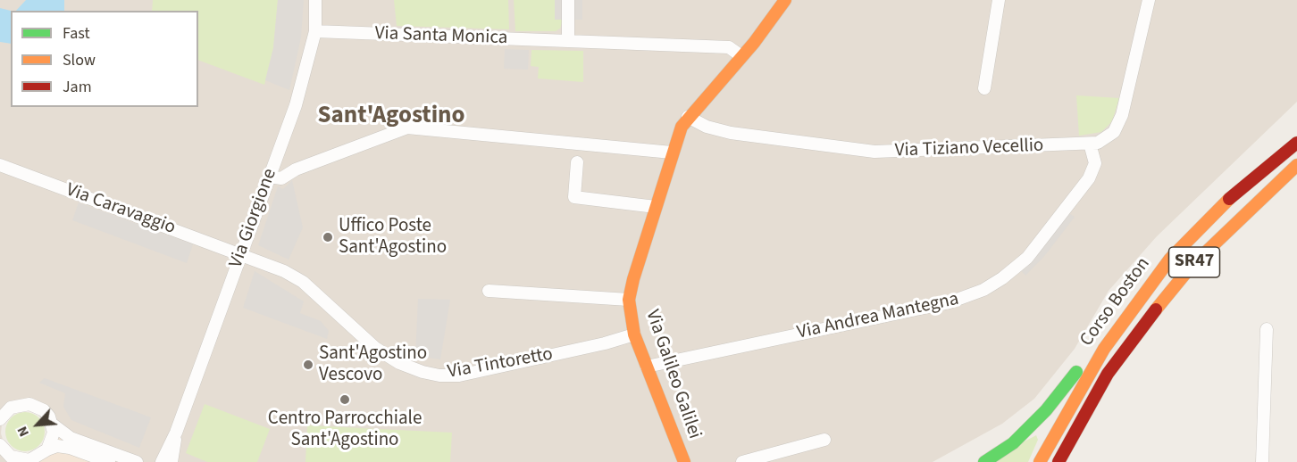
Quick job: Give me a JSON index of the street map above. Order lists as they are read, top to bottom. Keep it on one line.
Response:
{"streets":{"main road":["SR47","Corso Boston","Via Galileo Galilei"],"street":["Via Santa Monica","Via Tiziano Vecellio","Via Caravaggio","Via Giorgione","Via Andrea Mantegna","Via Tintoretto"]},"crossings":[["Via Santa Monica","Via Giorgione"],["Via Santa Monica","Via Galileo Galilei"],["Via Tiziano Vecellio","Via Andrea Mantegna"],["Via Tiziano Vecellio","Via Galileo Galilei"],["Via Caravaggio","Via Giorgione"],["Via Caravaggio","Via Tintoretto"],["Via Giorgione","Via Tintoretto"],["SR47","Corso Boston"],["Via Andrea Mantegna","Via Galileo Galilei"],["Via Tintoretto","Via Galileo Galilei"]],"districts":["Sant'Agostino"],"places":["Uffico Poste Sant'Agostino","Sant'Agostino Vescovo","Centro Parrocchiale Sant'Agostino"],"legend":["Fast","Slow","Jam"],"north":"bottom left"}
